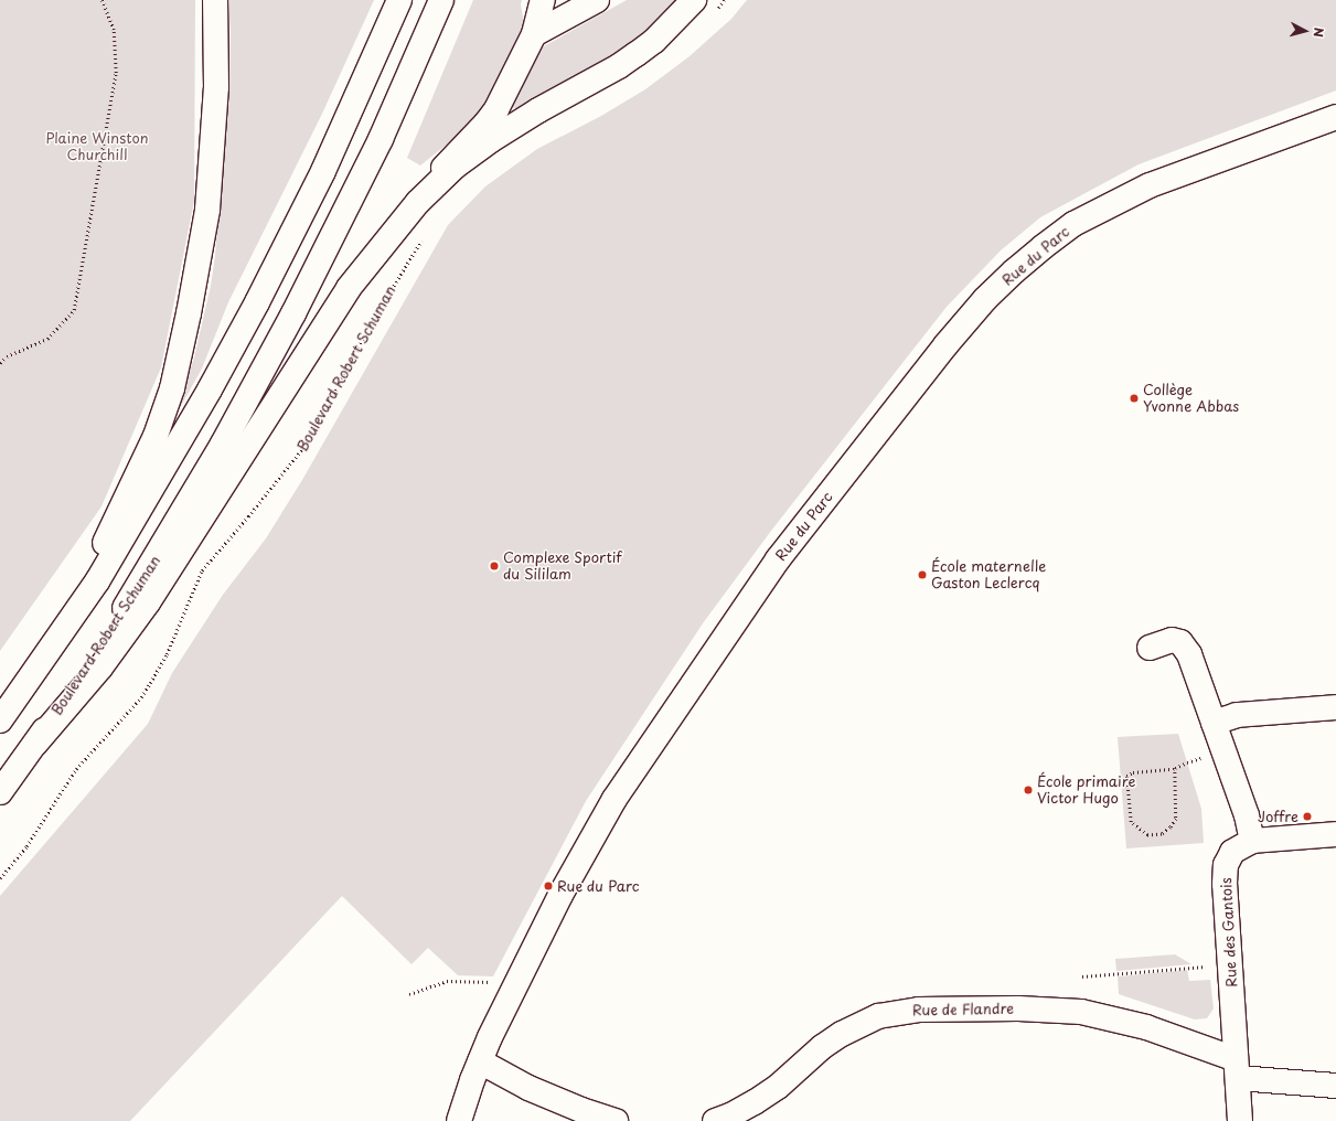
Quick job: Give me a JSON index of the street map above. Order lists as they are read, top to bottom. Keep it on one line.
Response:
{"streets":{"main road":["Rue du Parc","Boulevard Robert Schuman","Rue des Gantois","Rue de Flandre"]},"crossings":[["Rue des Gantois","Rue de Flandre"]],"parks":["Plaine Winston Churchill"],"places":["Collège Yvonne Abbas","Complexe Sportif du Sililam","École maternelle Gaston Leclercq","École primaire Victor Hugo","Joffre","Rue du Parc"],"north":"right"}
